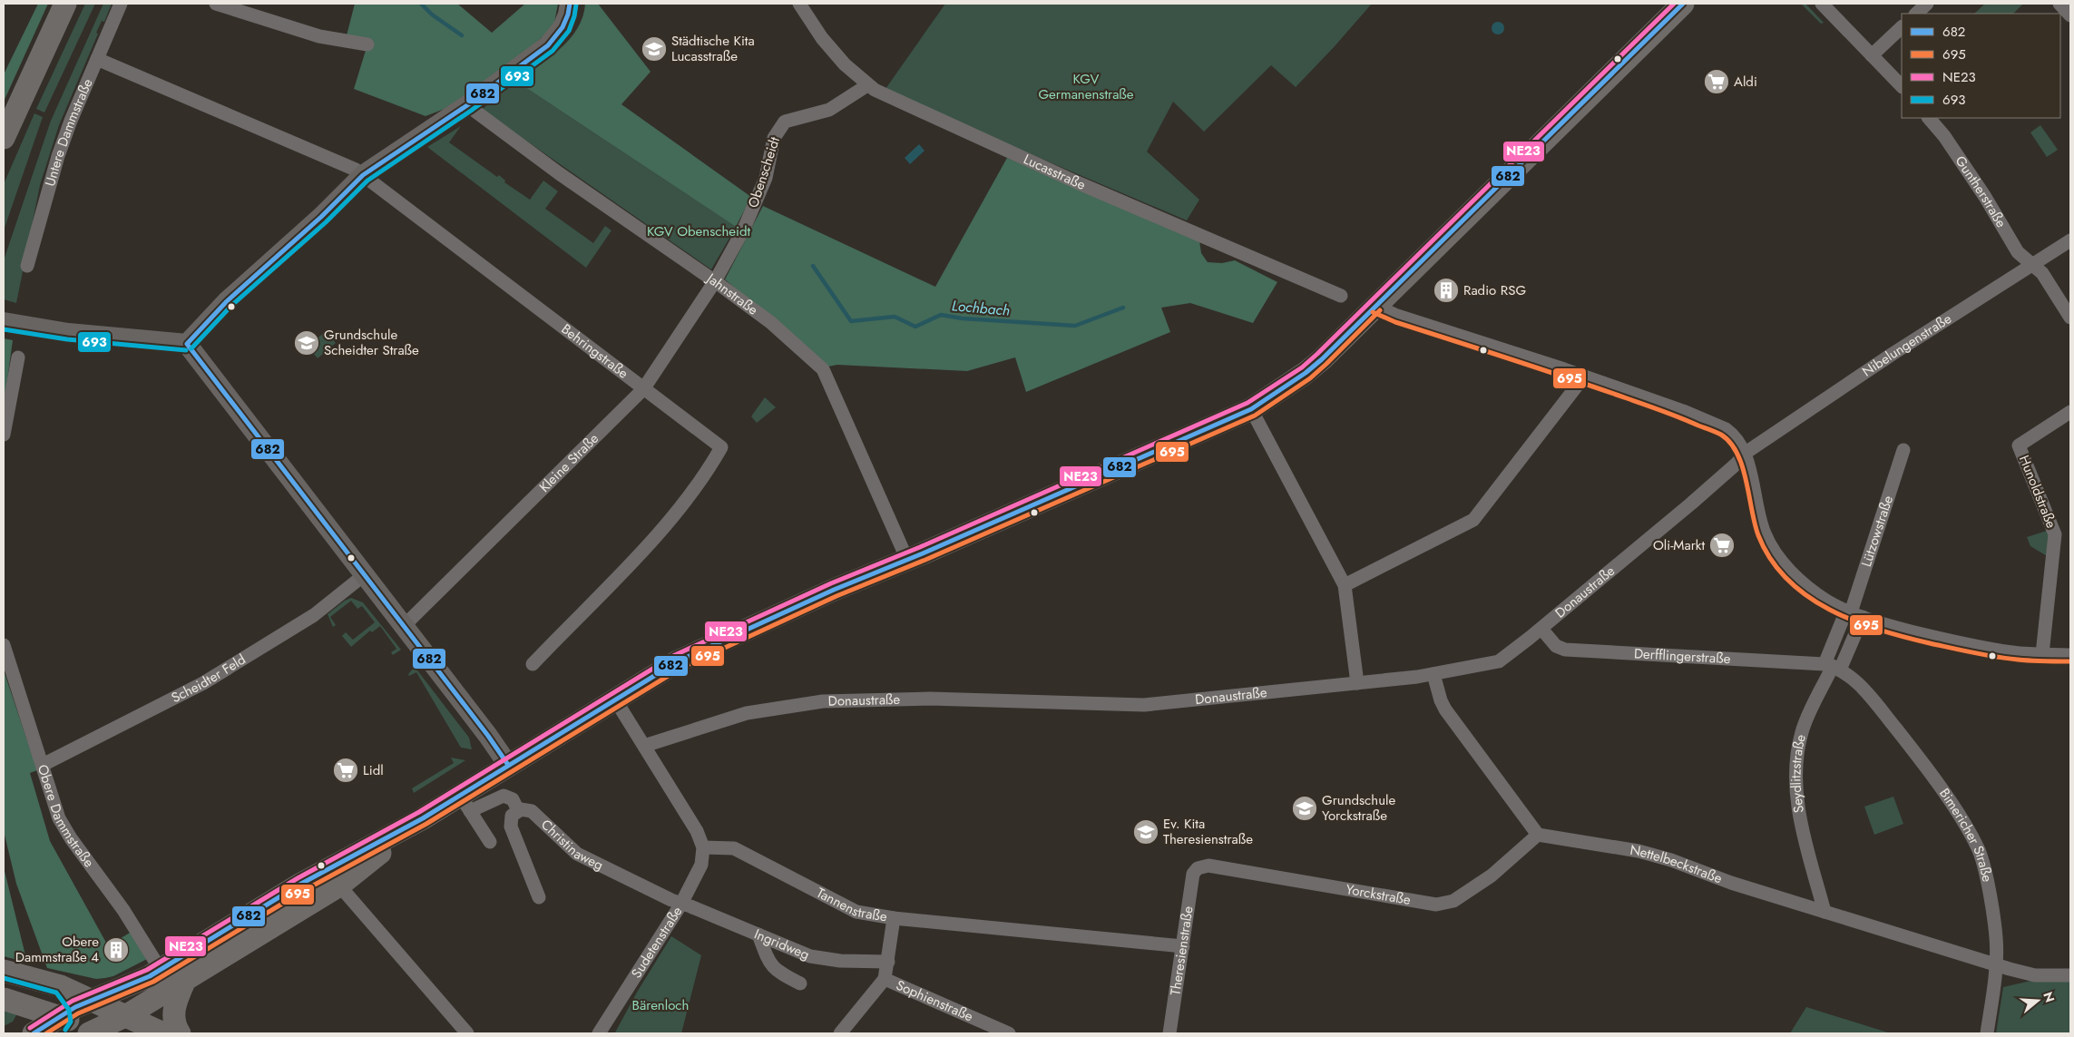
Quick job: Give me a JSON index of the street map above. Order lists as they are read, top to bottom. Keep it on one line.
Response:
{"streets":{"street":["Untere Dammstraße","Lucasstraße","Obenscheidt","Guntherstraße","Jahnstraße","Nibelungenstraße","Behringstraße","Kleine Straße","Hunoldstraße","Lützowstraße","Donaustraße","Derfflingerstraße","Scheidter Feld","Seydlitzstraße","Obere Dammstraße","Bimericher Straße","Christinaweg","Nettelbeckstraße","Yorckstraße","Tannenstraße","Sudetenstraße","Ingridweg","Theresienstraße","Sophienstraße"]},"crossings":[["Untere Dammstraße","Behringstraße"],["Lucasstraße","Obenscheidt"],["Obenscheidt","Jahnstraße"],["Obenscheidt","Kleine Straße"],["Guntherstraße","Nibelungenstraße"],["Jahnstraße","Kleine Straße"],["Nibelungenstraße","Donaustraße"],["Behringstraße","Kleine Straße"],["Donaustraße","Derfflingerstraße"],["Derfflingerstraße","Seydlitzstraße"],["Derfflingerstraße","Bimericher Straße"],["Scheidter Feld","Obere Dammstraße"],["Seydlitzstraße","Bimericher Straße"],["Seydlitzstraße","Nettelbeckstraße"],["Bimericher Straße","Nettelbeckstraße"],["Christinaweg","Sudetenstraße"],["Christinaweg","Ingridweg"],["Nettelbeckstraße","Yorckstraße"],["Yorckstraße","Theresienstraße"],["Tannenstraße","Sudetenstraße"],["Tannenstraße","Theresienstraße"],["Sudetenstraße","Ingridweg"]],"water":["Lochbach"],"parks":["KGV Germanenstraße","KGV Obenscheidt","Bärenloch"],"places":{"school or university":["Städtische Kita Lucasstraße","Grundschule Scheidter Straße","Grundschule Yorckstraße","Ev. Kita Theresienstraße"],"supermarket":["Aldi","Oli-Markt","Lidl"],"building":["Radio RSG","Obere Dammstraße 4"]},"lines":["transit line 682","transit line NE23","transit line 693","transit line 695"],"legend":["682","695","NE23","693"],"north":"right"}
